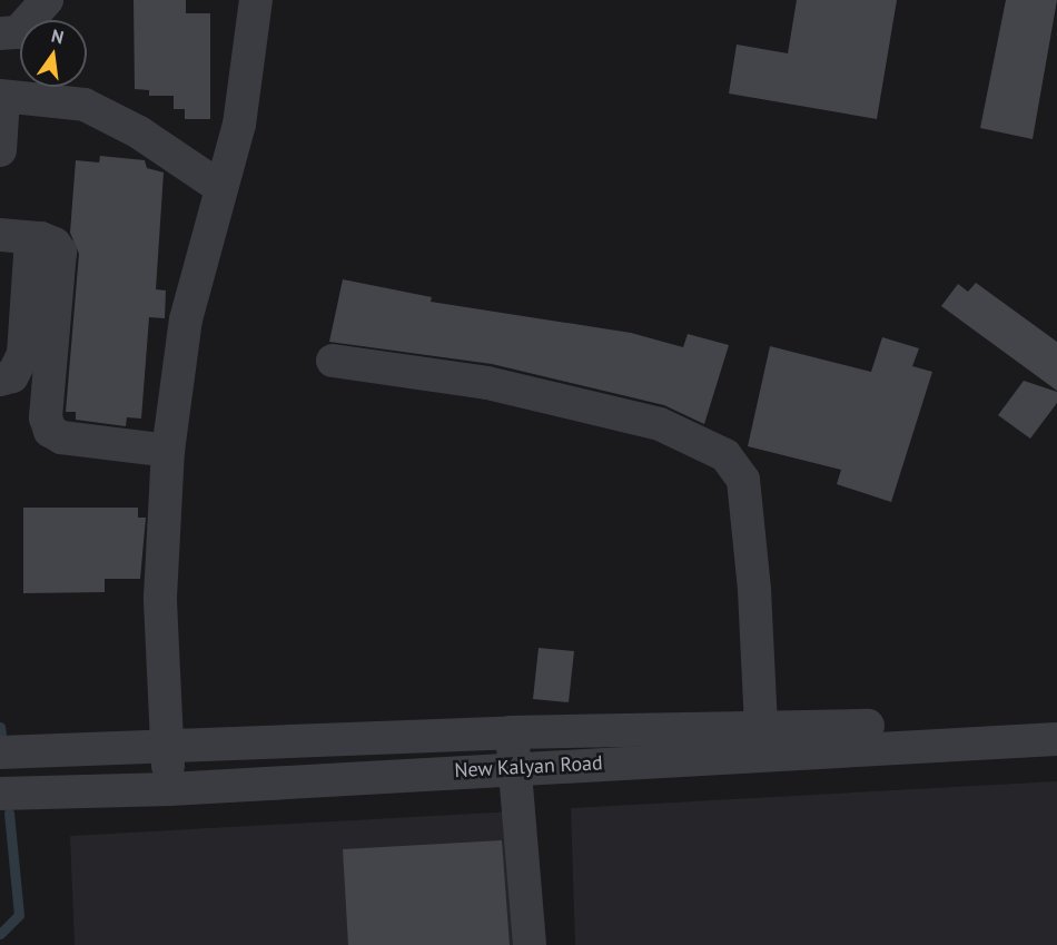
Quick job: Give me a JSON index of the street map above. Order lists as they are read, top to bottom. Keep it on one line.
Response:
{"streets":{"street":["New Kalyan Road"]},"north":"top"}
